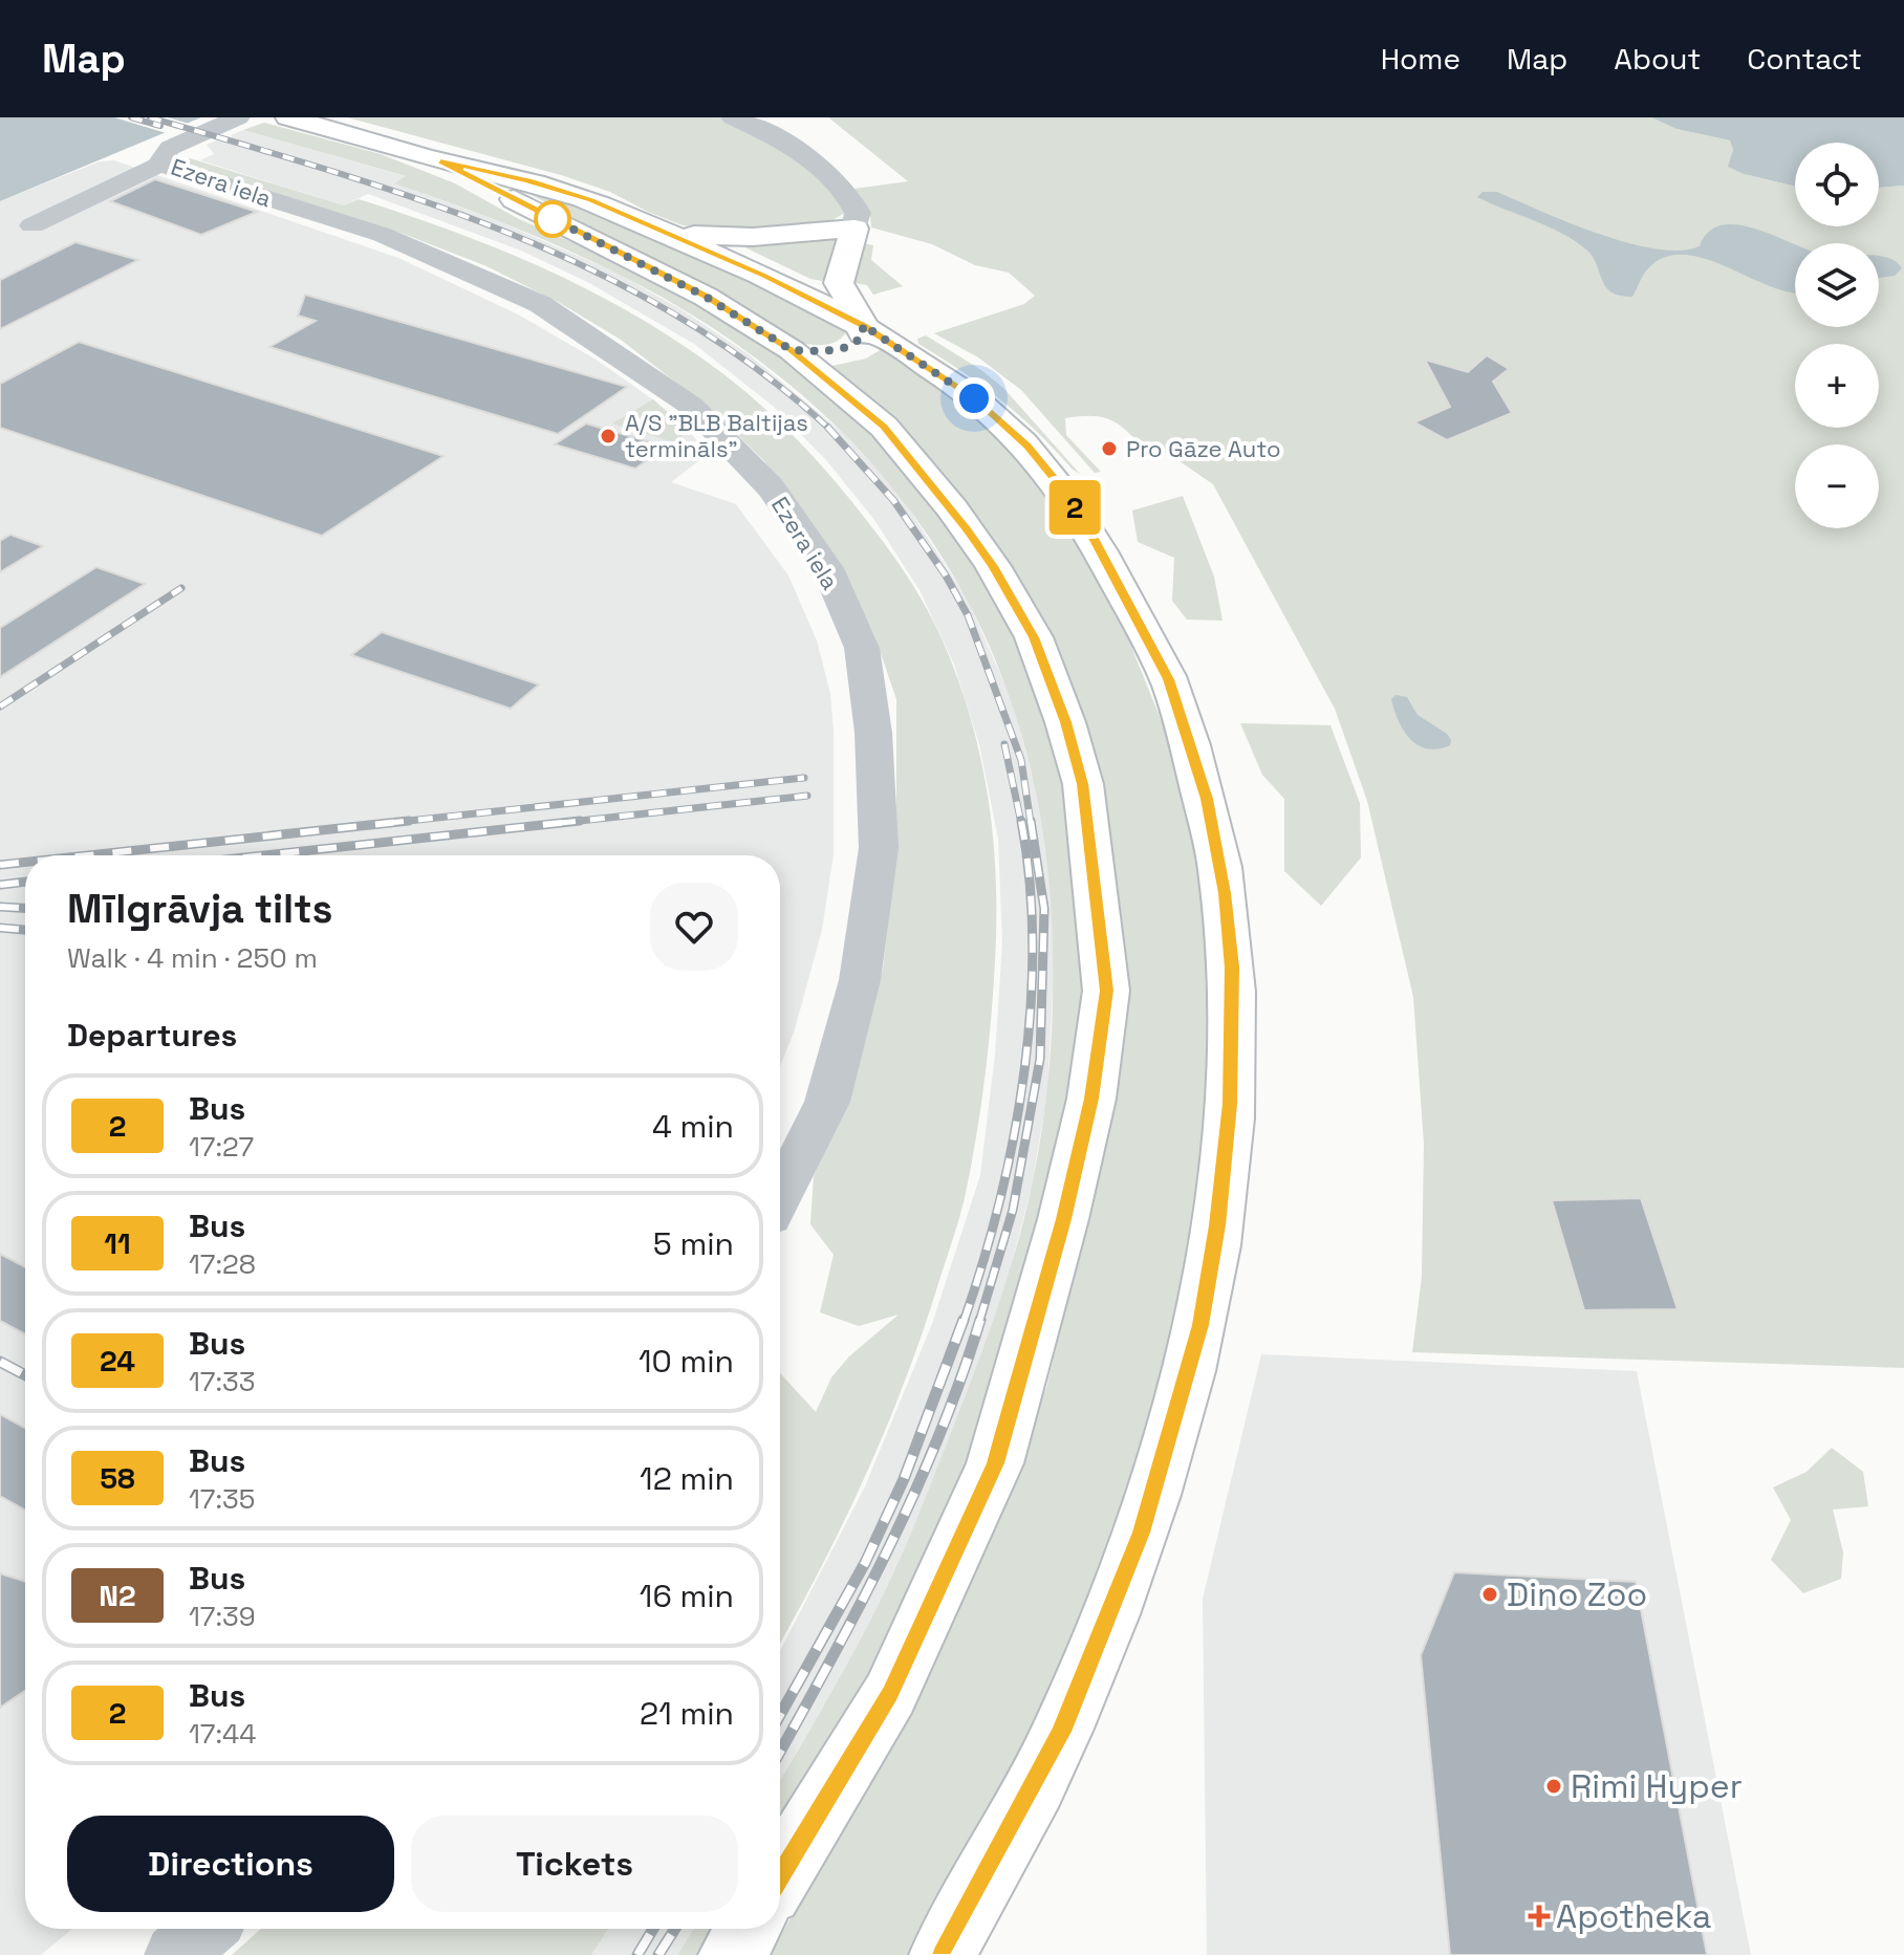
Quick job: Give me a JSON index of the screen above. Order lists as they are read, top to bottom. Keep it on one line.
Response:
{"streets":{"street":["Ezera iela"]},"places":{"other":["A/S \"BLB Baltijas termināls\"","Pro Gāze Auto","Dino Zoo","Rimi Hyper"],"health":["Apotheka"]},"lines":["bus line 2"],"page":{"header":"Map","nav":["Home","Map","About","Contact"],"on_map":"2","map_buttons":["+","−"],"heading":[["Mīlgrāvja tilts","Walk · 4 min · 250 m"],"Departures"],"list":[{"mark":"2","name":"Bus","note":"17:27","value":"4 min"},{"mark":"11","name":"Bus","note":"17:28","value":"5 min"},{"mark":"24","name":"Bus","note":"17:33","value":"10 min"},{"mark":"58","name":"Bus","note":"17:35","value":"12 min"},{"mark":"N2","name":"Bus","note":"17:39","value":"16 min"},{"mark":"2","name":"Bus","note":"17:44","value":"21 min"}],"buttons":["Directions","Tickets"]}}
